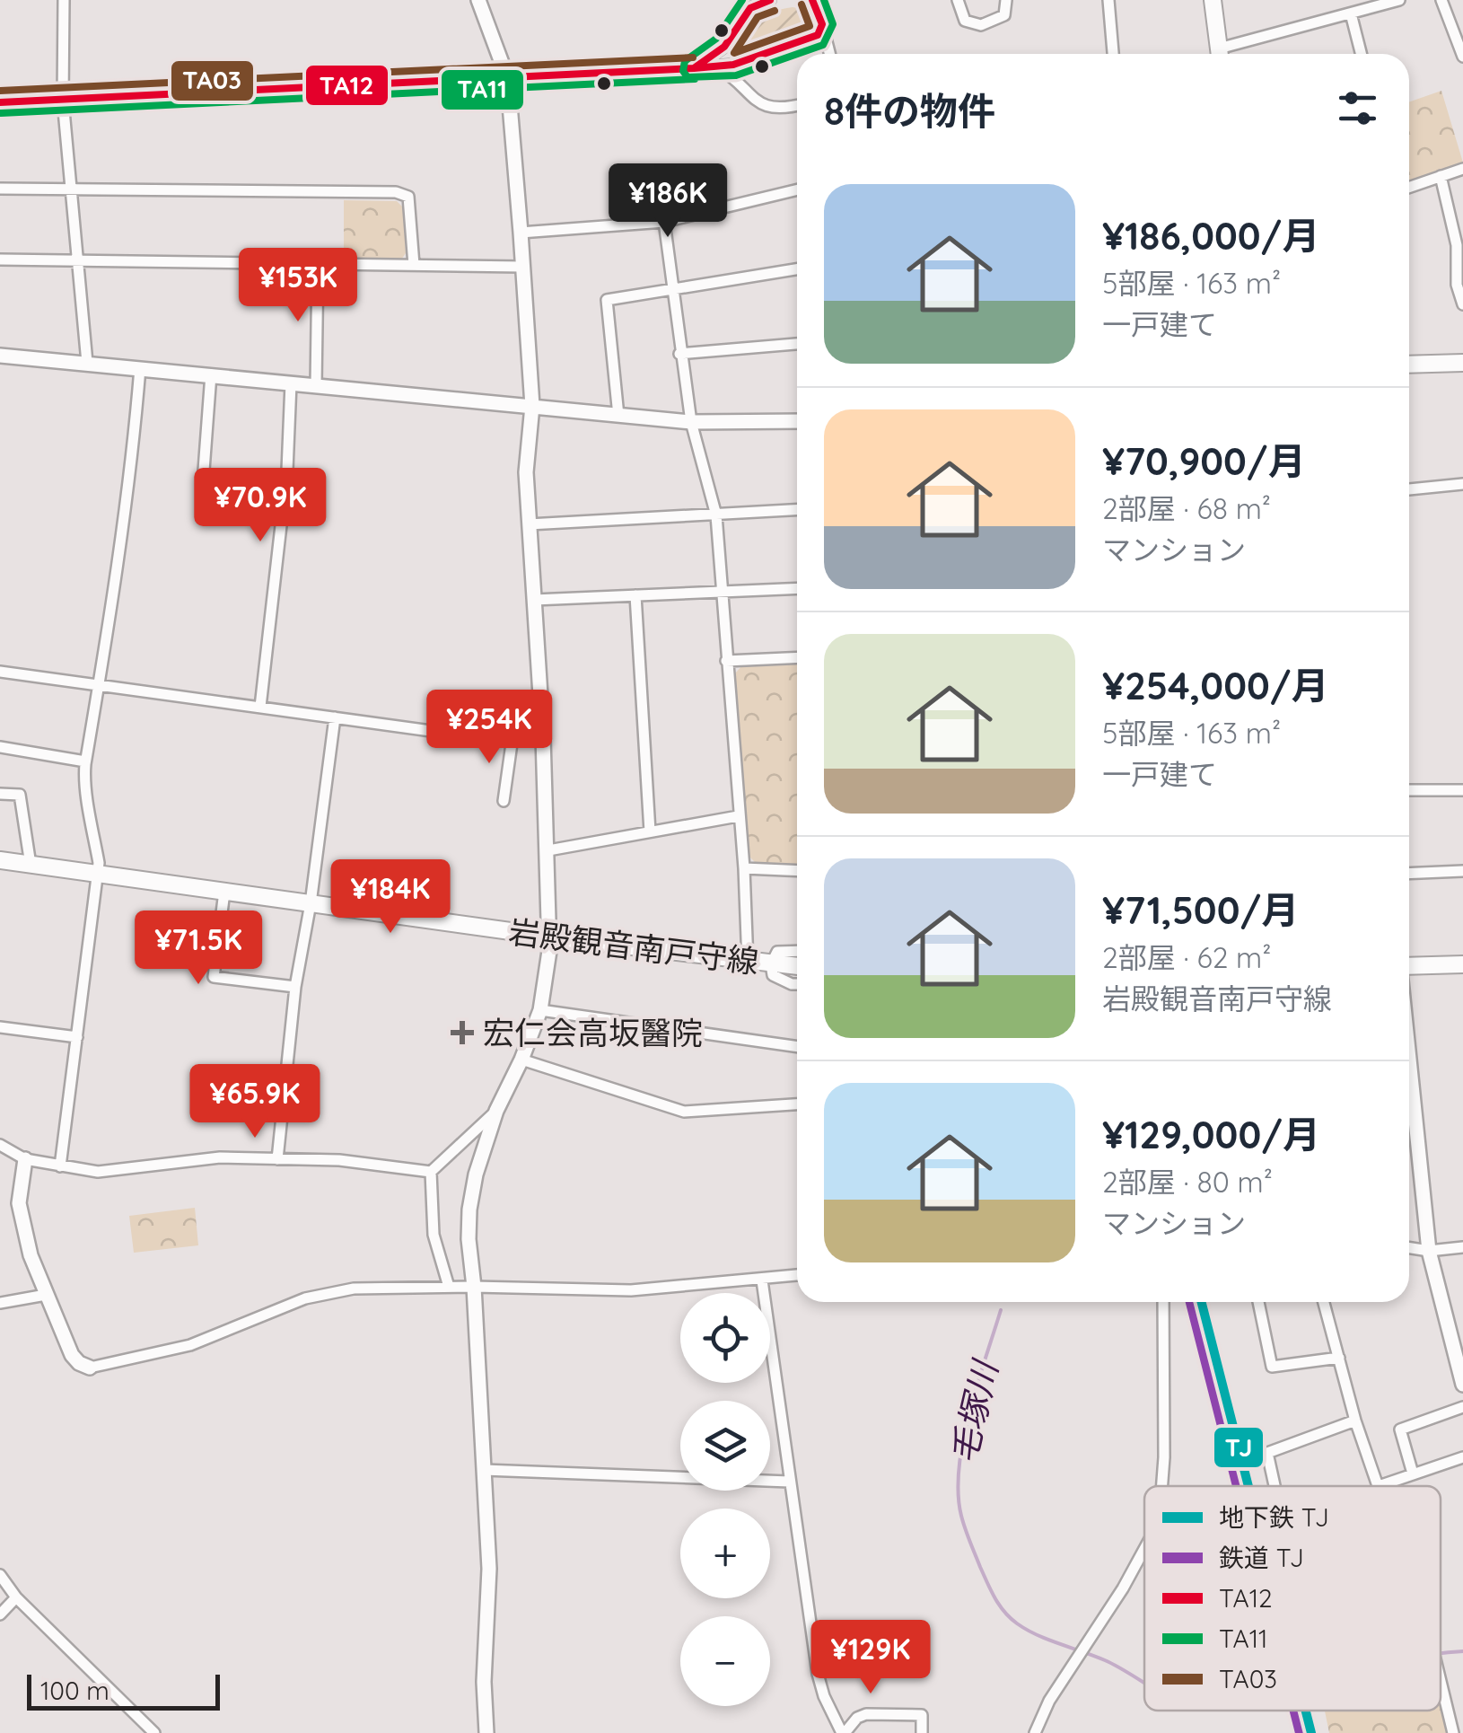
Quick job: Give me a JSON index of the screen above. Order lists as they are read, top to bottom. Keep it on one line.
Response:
{"streets":{"main road":["岩殿観音南戸守線"]},"water":["毛塚川"],"places":{"health":["宏仁会高坂醫院"]},"lines":["transit line TA12","transit line TA11","transit line TA03","metro line TJ","rail line TJ"],"legend":["地下鉄 TJ","鉄道 TJ","TA12","TA11","TA03"],"scale_bar":"100 m","page":{"heading":"8件の物件","list":[{"name":"¥186,000/月","note":"5部屋 · 163 m² · 一戸建て"},{"name":"¥70,900/月","note":"2部屋 · 68 m² · マンション"},{"name":"¥254,000/月","note":"5部屋 · 163 m² · 一戸建て"},{"name":"¥71,500/月","note":"2部屋 · 62 m² · 岩殿観音南戸守線"},{"name":"¥129,000/月","note":"2部屋 · 80 m² · マンション"}],"price":["¥186K","¥153K","¥70.9K","¥254K","¥184K","¥71.5K","¥65.9K","¥129K"],"map_buttons":["+","−"],"scale":"100 m"}}
